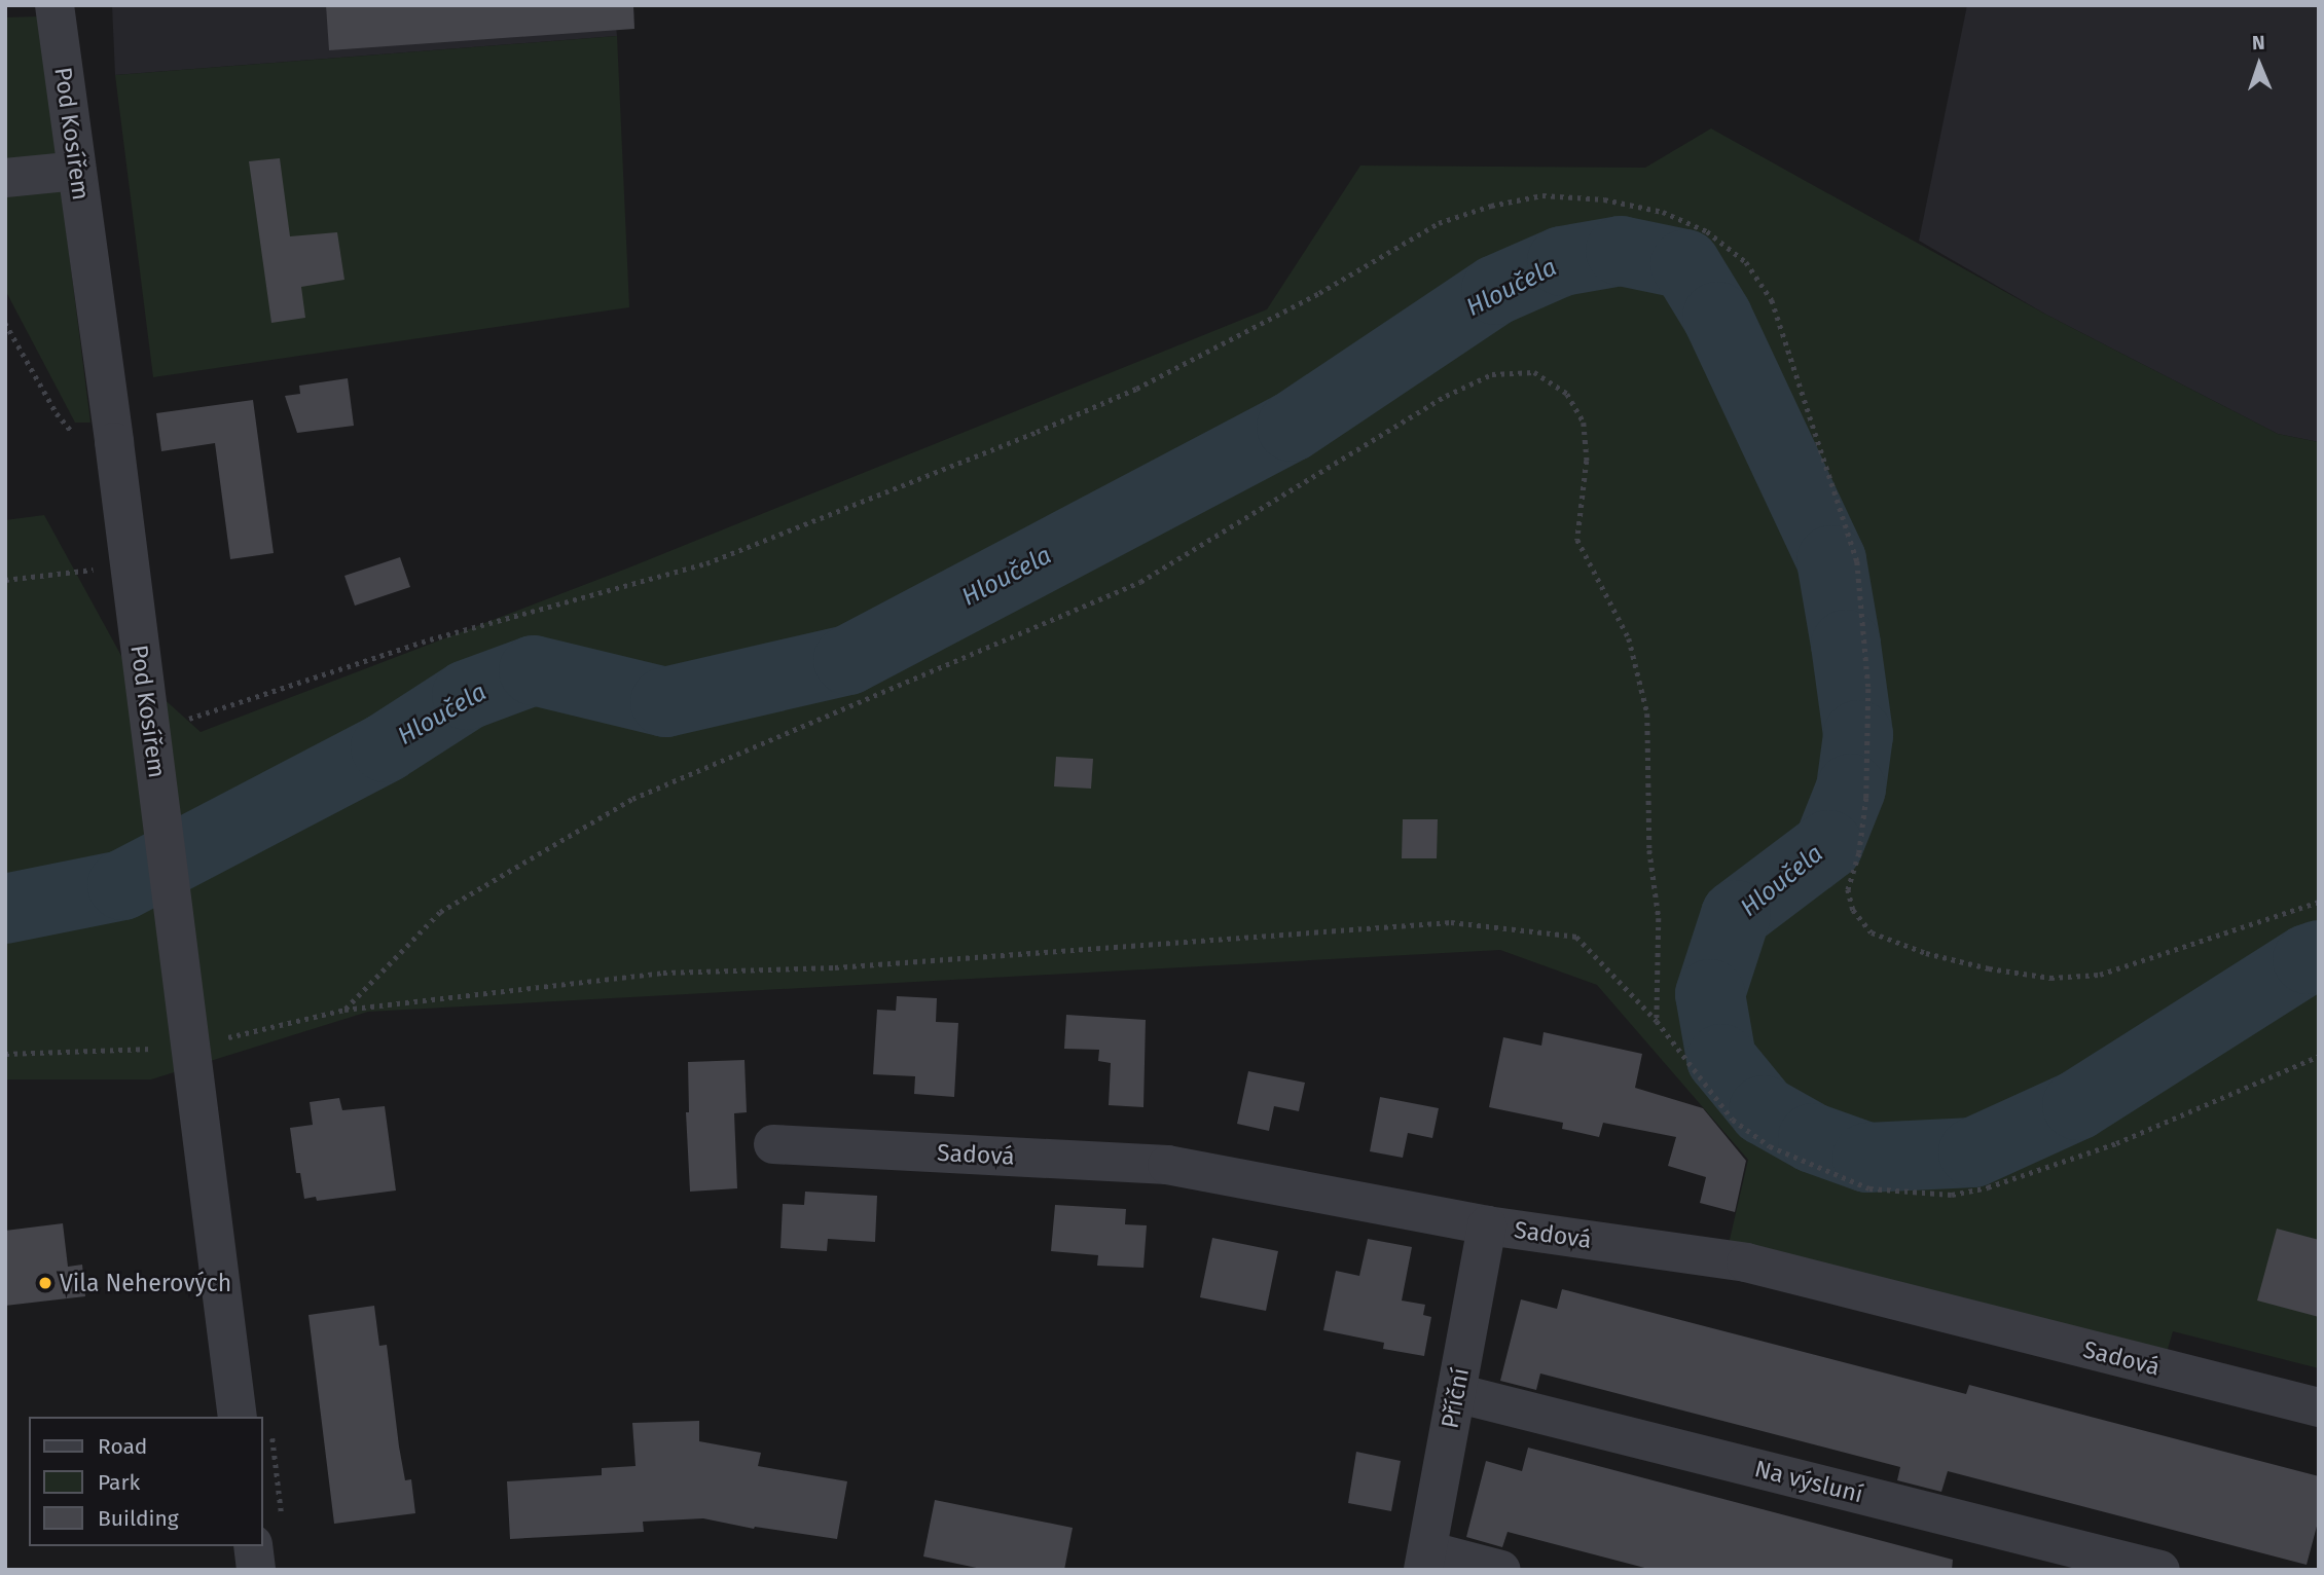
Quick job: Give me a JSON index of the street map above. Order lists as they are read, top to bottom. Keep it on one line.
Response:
{"streets":{"street":["Pod Kosířem","Sadová","Příční","Na výsluní"]},"crossings":[["Sadová","Příční"],["Příční","Na výsluní"]],"water":["Hloučela"],"places":["Vila Neherových"],"legend":["Road","Park","Building"],"north":"top"}
